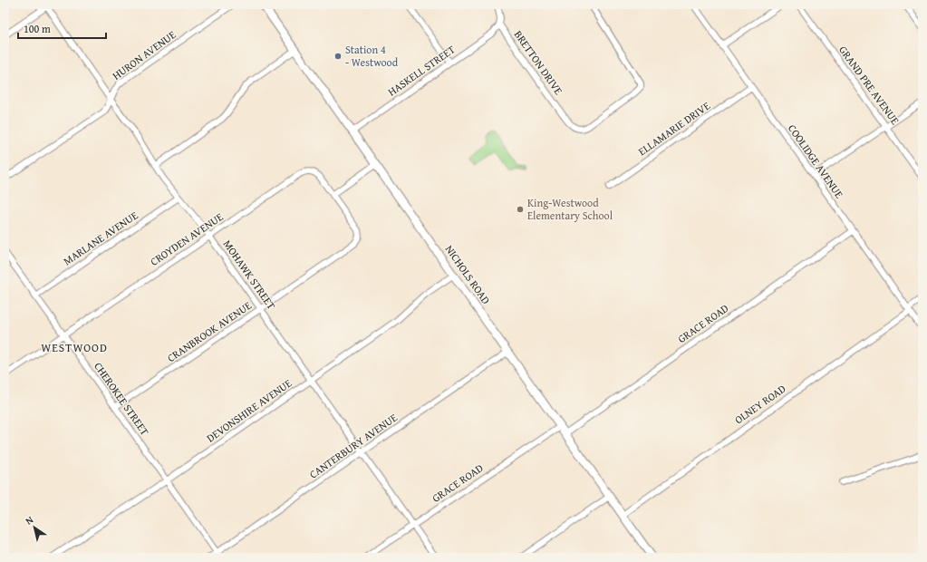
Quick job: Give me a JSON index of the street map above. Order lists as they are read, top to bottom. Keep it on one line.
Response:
{"streets":{"street":["HURON AVENUE","BRETTON DRIVE","HASKELL STREET","GRAND PRE AVENUE","ELLAMARIE DRIVE","COOLIDGE AVENUE","MARLANE AVENUE","CROYDEN AVENUE","MOHAWK STREET","NICHOLS ROAD","GRACE ROAD","CRANBROOK AVENUE","CHEROKEE STREET","OLNEY ROAD","DEVONSHIRE AVENUE","CANTERBURY AVENUE"]},"crossings":[["HURON AVENUE","MOHAWK STREET"],["BRETTON DRIVE","HASKELL STREET"],["HASKELL STREET","NICHOLS ROAD"],["ELLAMARIE DRIVE","COOLIDGE AVENUE"],["COOLIDGE AVENUE","GRACE ROAD"],["COOLIDGE AVENUE","OLNEY ROAD"],["MARLANE AVENUE","MOHAWK STREET"],["MARLANE AVENUE","CHEROKEE STREET"],["CROYDEN AVENUE","MOHAWK STREET"],["CROYDEN AVENUE","CRANBROOK AVENUE"],["CROYDEN AVENUE","CHEROKEE STREET"],["MOHAWK STREET","GRACE ROAD"],["MOHAWK STREET","CRANBROOK AVENUE"],["MOHAWK STREET","DEVONSHIRE AVENUE"],["MOHAWK STREET","CANTERBURY AVENUE"],["NICHOLS ROAD","GRACE ROAD"],["NICHOLS ROAD","OLNEY ROAD"],["NICHOLS ROAD","DEVONSHIRE AVENUE"],["NICHOLS ROAD","CANTERBURY AVENUE"],["CRANBROOK AVENUE","CHEROKEE STREET"],["CHEROKEE STREET","DEVONSHIRE AVENUE"],["CHEROKEE STREET","CANTERBURY AVENUE"]],"districts":["WESTWOOD"],"places":["Station 4 - Westwood","King-Westwood Elementary School"],"scale_bar":"100 m","north":"top left"}
